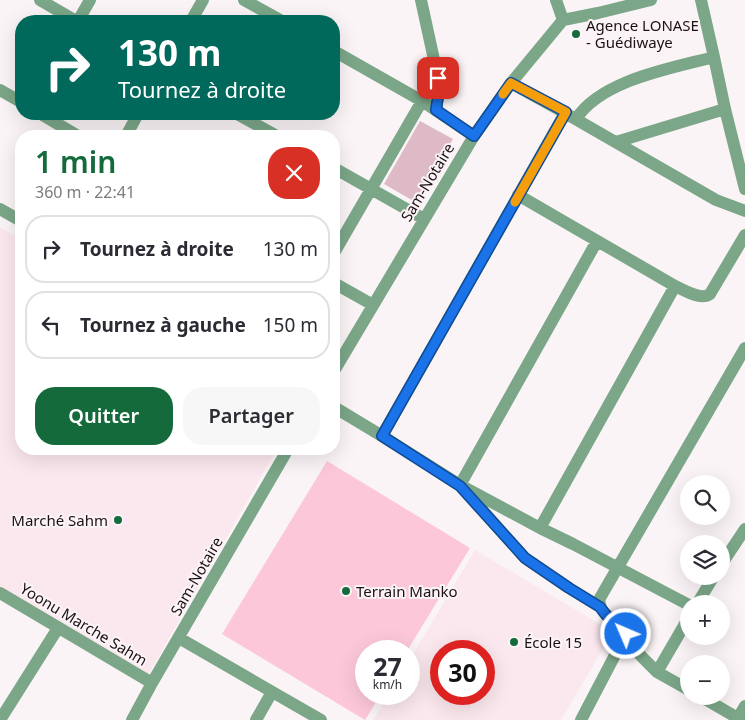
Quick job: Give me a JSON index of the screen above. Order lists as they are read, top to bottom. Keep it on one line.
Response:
{"streets":{"street":["Sam-Notaire","Yoonu Marche Sahm"]},"crossings":[["Sam-Notaire","Yoonu Marche Sahm"]],"places":["Agence LONASE - Guédiwaye","Marché Sahm","Terrain Manko","École 15"],"page":{"turn":["130 m","Tournez à droite"],"heading":["1 min","360 m · 22:41"],"list":[{"name":"Tournez à droite","value":"130 m"},{"name":"Tournez à gauche","value":"150 m"}],"buttons":["Quitter","Partager"],"map_buttons":["+","−"],"speed":"27 km/h","limit":"30"}}
